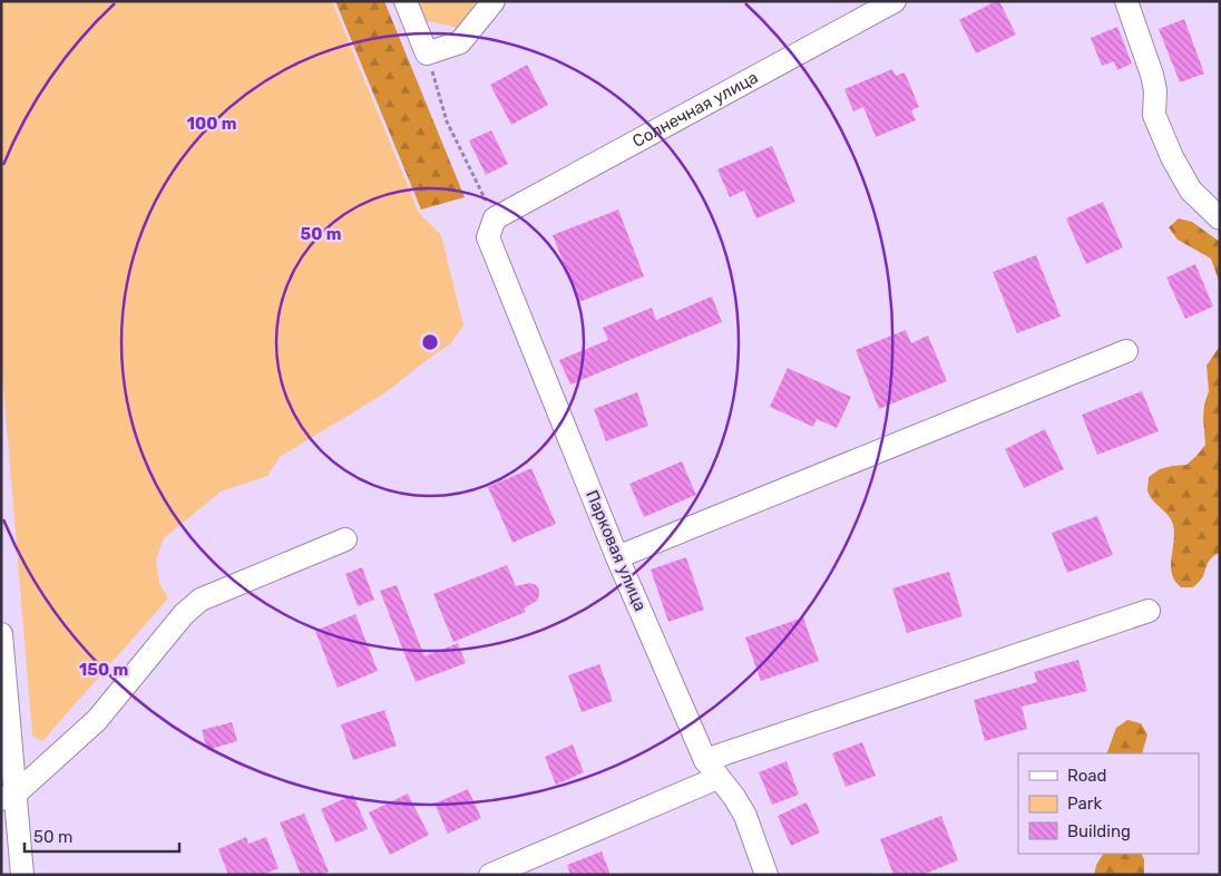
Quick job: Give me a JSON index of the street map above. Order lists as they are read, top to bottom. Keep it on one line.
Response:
{"streets":{"street":["Солнечная улица","Парковая улица"]},"crossings":[["Солнечная улица","Парковая улица"]],"legend":["Road","Park","Building"],"scale_bar":"50 m","rings":["100 m","50 m","150 m"]}
